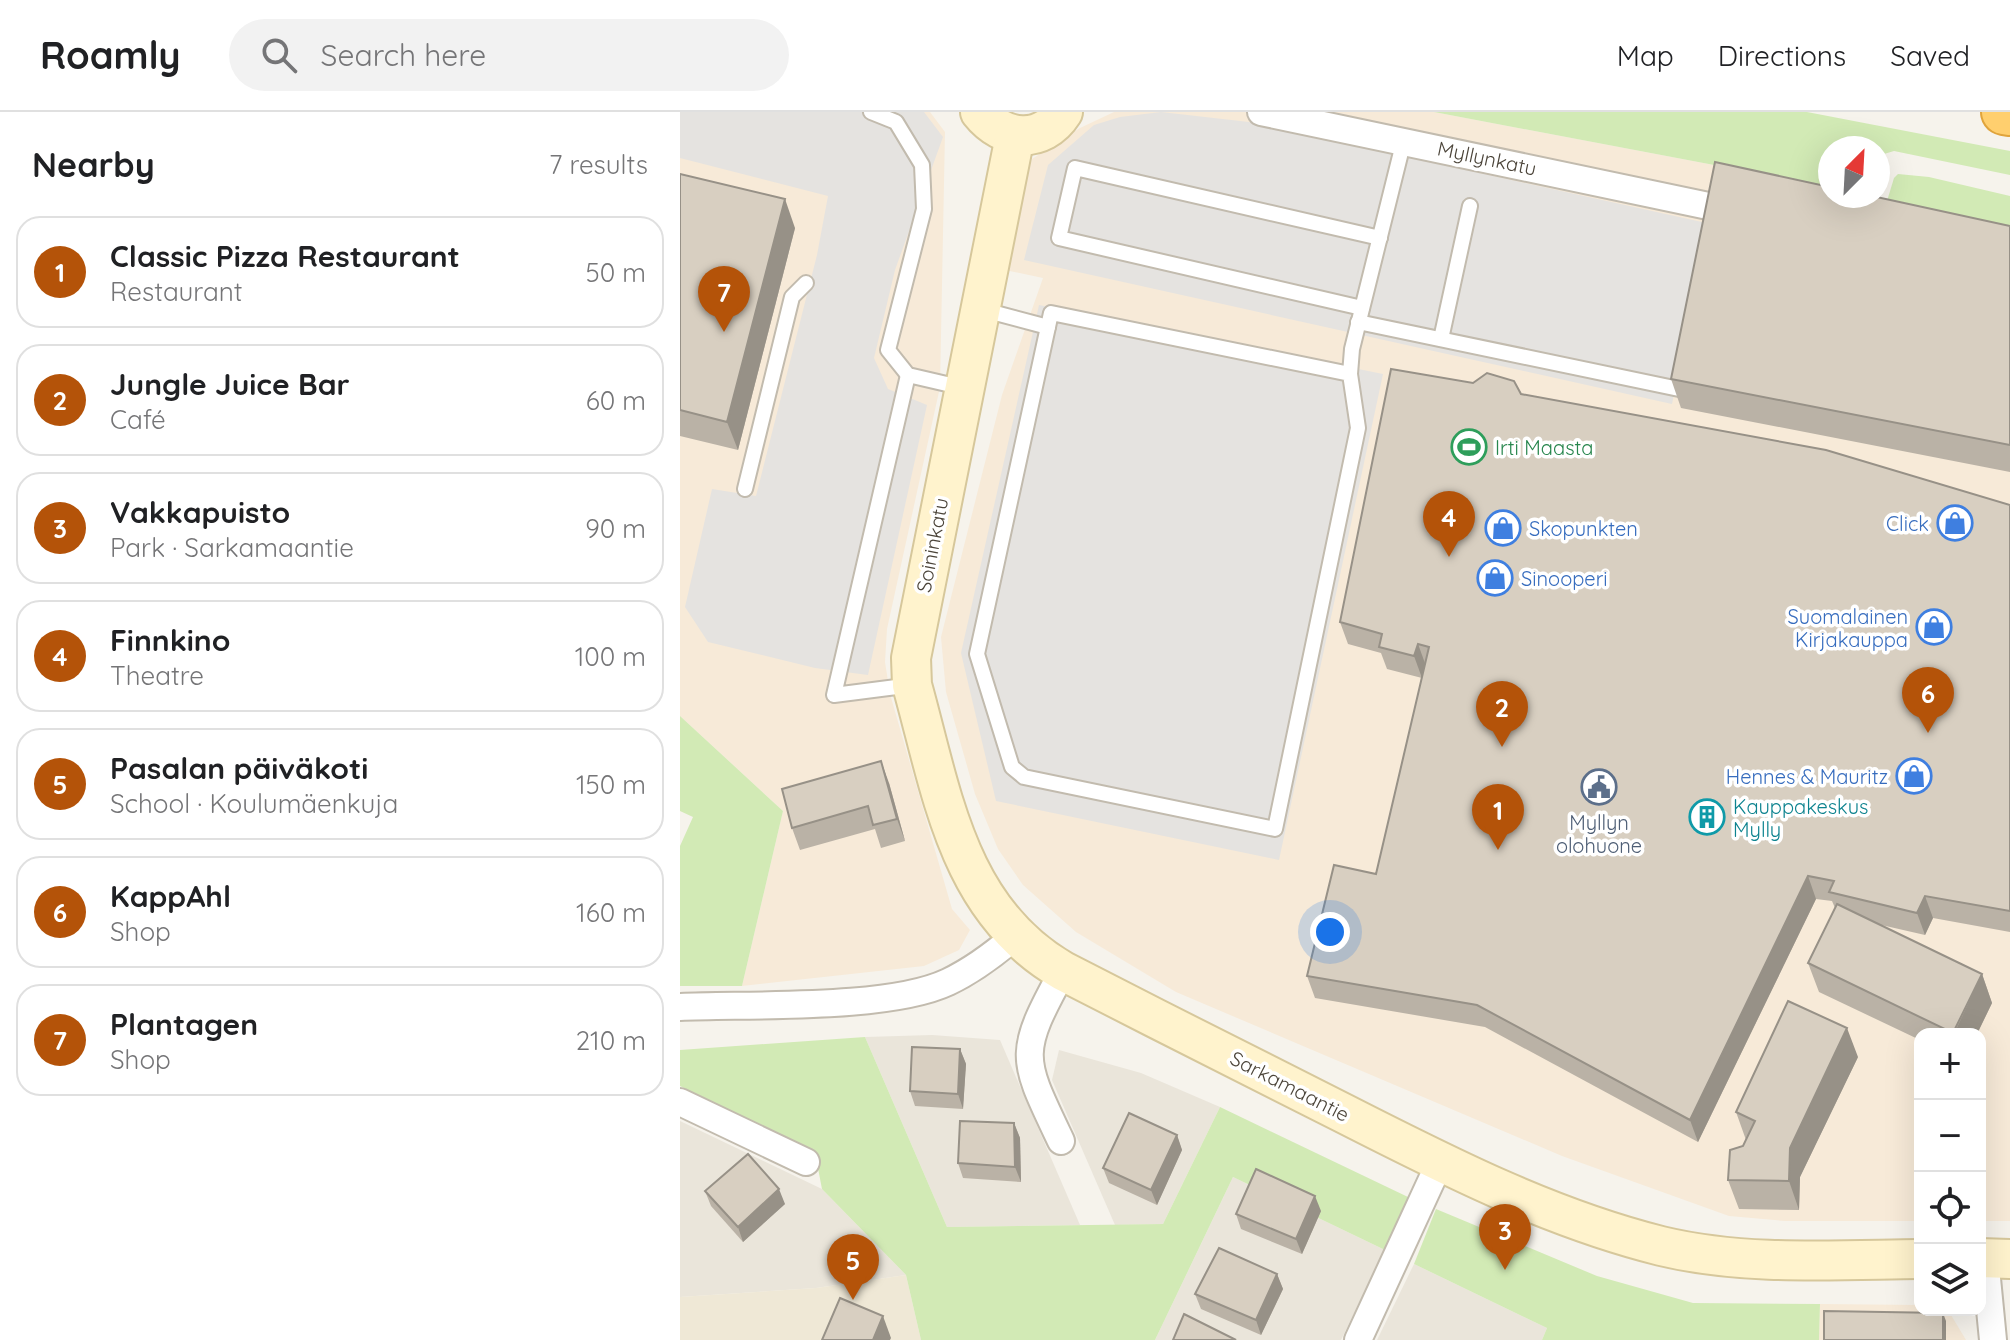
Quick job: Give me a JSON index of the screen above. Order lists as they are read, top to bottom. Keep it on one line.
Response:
{"streets":{"street":["Myllynkatu","Soininkatu","Sarkamaantie"]},"crossings":[["Soininkatu","Sarkamaantie"]],"places":{"sports":["Irti Maasta"],"shop":["Click","Skopunkten","Sinooperi","Suomalainen Kirjakauppa","Hennes & Mauritz"],"public building":["Myllyn olohuone"],"building":["Kauppakeskus Mylly"]},"north":"top right","page":{"header":"Roamly","search":"Search here","nav":["Map","Directions","Saved"],"heading":["Nearby","7 results"],"list":[{"mark":"1","name":"Classic Pizza Restaurant","note":"Restaurant","value":"50 m"},{"mark":"2","name":"Jungle Juice Bar","note":"Café","value":"60 m"},{"mark":"3","name":"Vakkapuisto","note":"Park · Sarkamaantie","value":"90 m"},{"mark":"4","name":"Finnkino","note":"Theatre","value":"100 m"},{"mark":"5","name":"Pasalan päiväkoti","note":"School · Koulumäenkuja","value":"150 m"},{"mark":"6","name":"KappAhl","note":"Shop","value":"160 m"},{"mark":"7","name":"Plantagen","note":"Shop","value":"210 m"}],"pins":["7","4","6","2","1","3","5"],"map_buttons":["+","−"]}}
